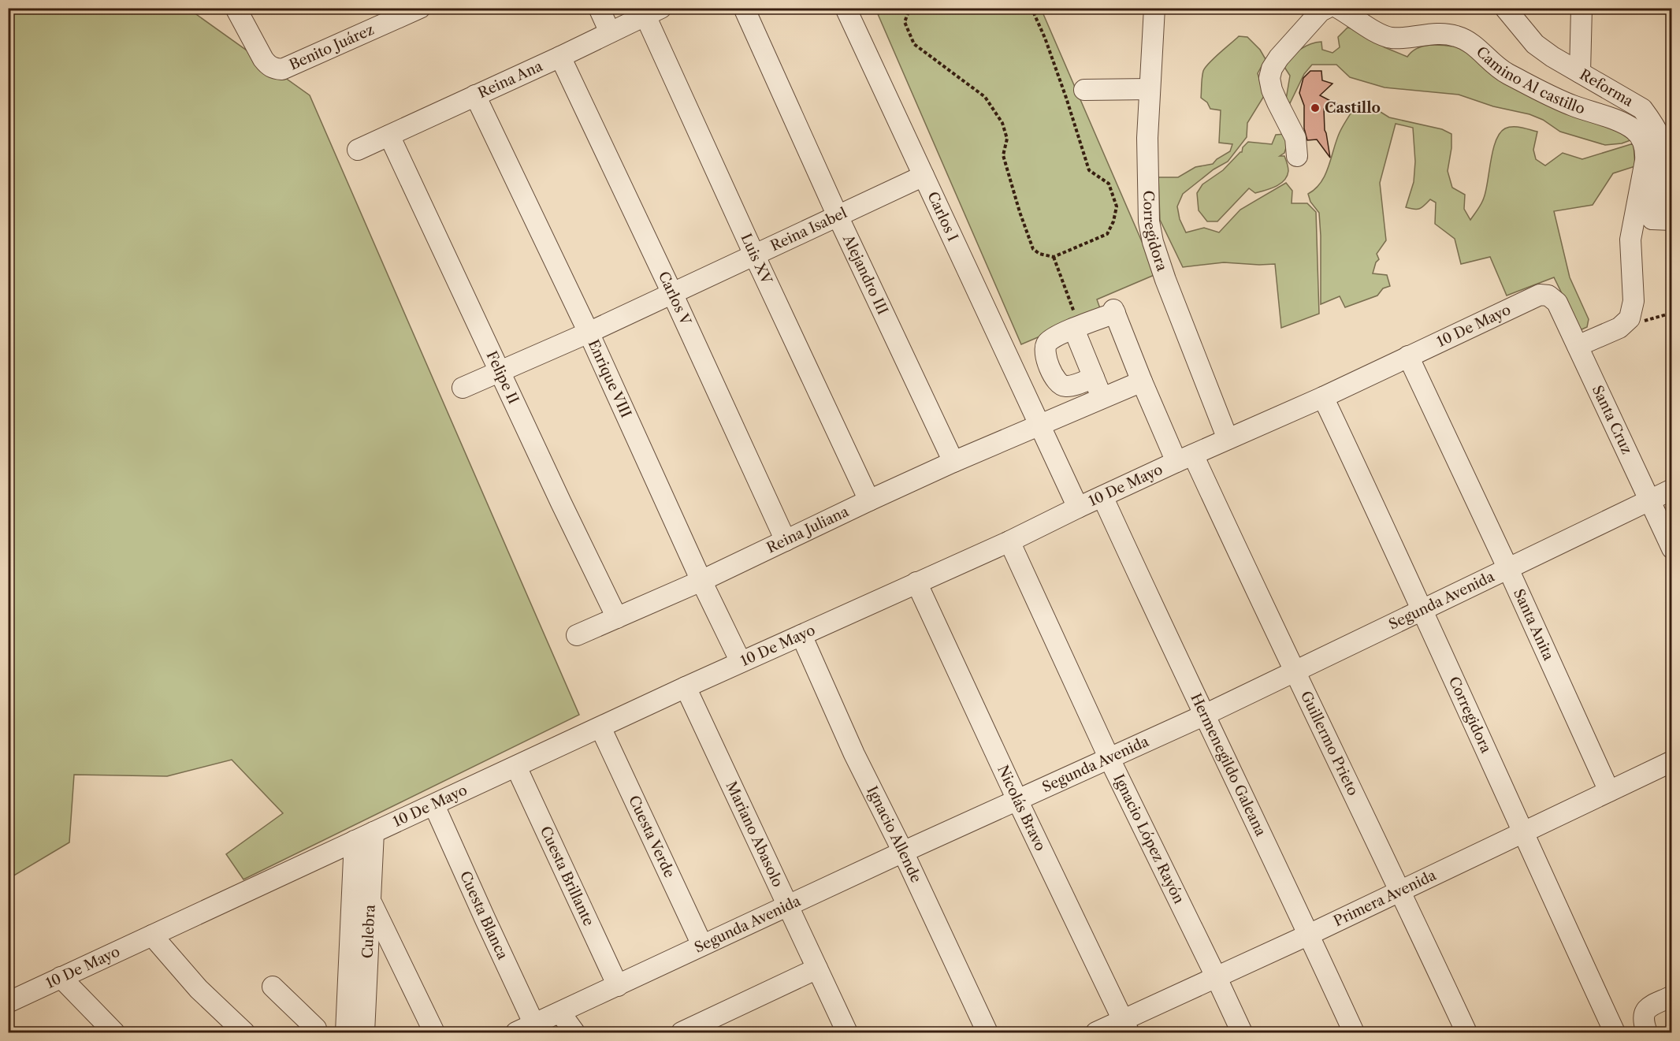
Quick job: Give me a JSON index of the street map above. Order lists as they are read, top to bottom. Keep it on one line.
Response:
{"streets":{"street":["Benito Juárez","Camino Al castillo","Reina Ana","Reforma","Carlos I","Reina Isabel","Corregidora","Luis XV","Alejandro III","Carlos V","10 De Mayo","Felipe II","Enrique VIII","Santa Cruz","Reina Juliana","Segunda Avenida","Santa Anita","Guillermo Prieto","Hermenegildo Galeana","Nicolás Bravo","Mariano Abasolo","Ignacio Allende","Cuesta Verde","Ignacio López Rayón","Cuesta Brillante","Primera Avenida","Cuesta Blanca","Culebra"]},"crossings":[["Reina Ana","Luis XV"],["Reina Ana","Carlos V"],["Reina Ana","Felipe II"],["Reina Ana","Enrique VIII"],["Carlos I","Reina Isabel"],["Carlos I","10 De Mayo"],["Carlos I","Reina Juliana"],["Reina Isabel","Luis XV"],["Reina Isabel","Alejandro III"],["Reina Isabel","Carlos V"],["Reina Isabel","Felipe II"],["Reina Isabel","Enrique VIII"],["Corregidora","10 De Mayo"],["Corregidora","Segunda Avenida"],["Corregidora","Primera Avenida"],["Luis XV","Reina Juliana"],["Alejandro III","Reina Juliana"],["Carlos V","Reina Juliana"],["10 De Mayo","Enrique VIII"],["10 De Mayo","Santa Cruz"],["10 De Mayo","Santa Anita"],["10 De Mayo","Guillermo Prieto"],["10 De Mayo","Hermenegildo Galeana"],["10 De Mayo","Nicolás Bravo"],["10 De Mayo","Mariano Abasolo"],["10 De Mayo","Ignacio Allende"],["10 De Mayo","Cuesta Verde"],["10 De Mayo","Ignacio López Rayón"],["10 De Mayo","Cuesta Brillante"],["10 De Mayo","Cuesta Blanca"],["10 De Mayo","Culebra"],["Felipe II","Reina Juliana"],["Enrique VIII","Reina Juliana"],["Santa Cruz","Segunda Avenida"],["Reina Juliana","Guillermo Prieto"],["Segunda Avenida","Santa Anita"],["Segunda Avenida","Guillermo Prieto"],["Segunda Avenida","Hermenegildo Galeana"],["Segunda Avenida","Nicolás Bravo"],["Segunda Avenida","Mariano Abasolo"],["Segunda Avenida","Ignacio Allende"],["Segunda Avenida","Cuesta Verde"],["Segunda Avenida","Ignacio López Rayón"],["Segunda Avenida","Cuesta Brillante"],["Segunda Avenida","Cuesta Blanca"],["Santa Anita","Primera Avenida"],["Guillermo Prieto","Primera Avenida"],["Hermenegildo Galeana","Primera Avenida"],["Nicolás Bravo","Primera Avenida"],["Ignacio López Rayón","Primera Avenida"]],"places":["Castillo"]}
